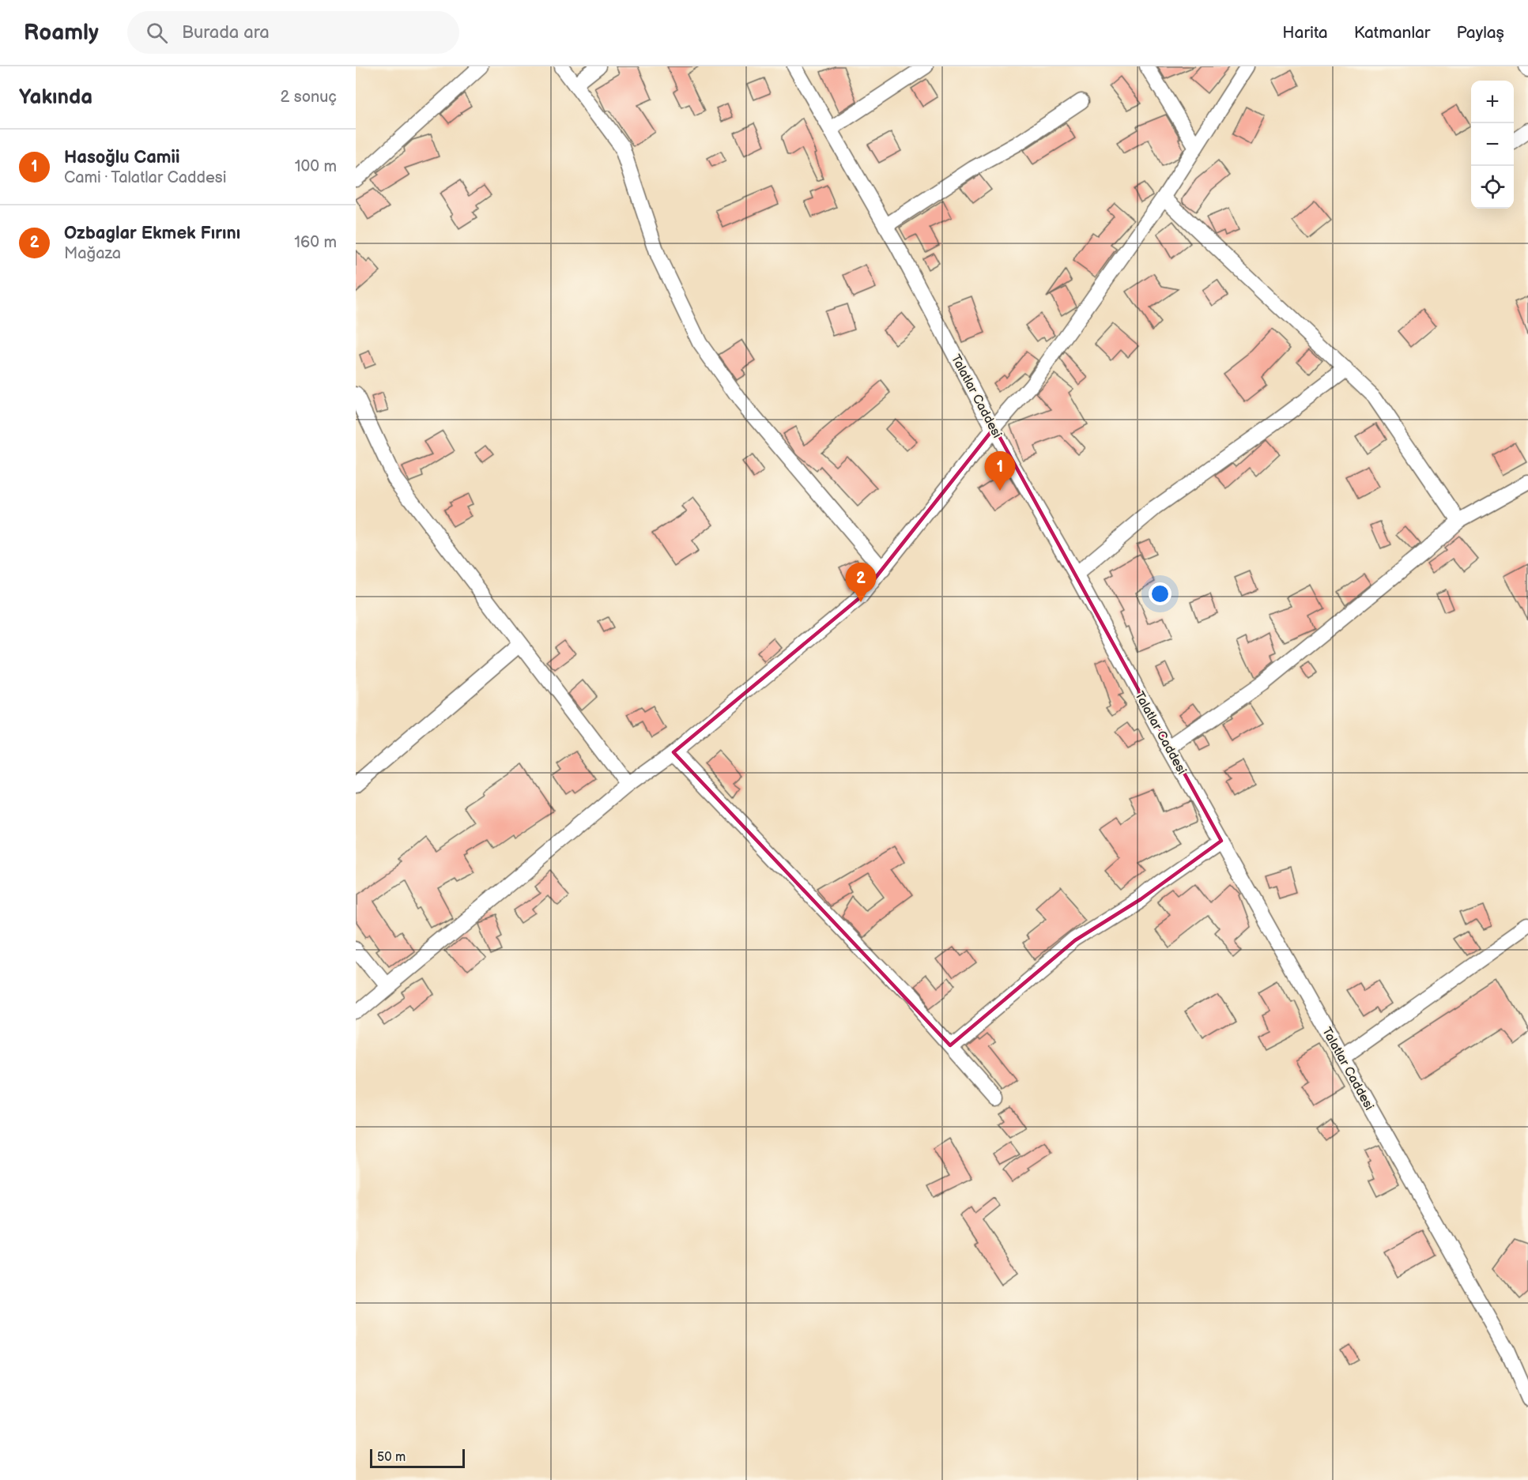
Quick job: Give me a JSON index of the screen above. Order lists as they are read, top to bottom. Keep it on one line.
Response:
{"streets":{"street":["Talatlar Caddesi"]},"scale_bar":"50 m","page":{"header":"Roamly","search":"Burada ara","nav":["Harita","Katmanlar","Paylaş"],"heading":["Yakında","2 sonuç"],"map_buttons":["+","−"],"list":[{"mark":"1","name":"Hasoğlu Camii","note":"Cami · Talatlar Caddesi","value":"100 m"},{"mark":"2","name":"Ozbaglar Ekmek Fırını","note":"Mağaza","value":"160 m"}],"pins":["1","2"],"scale":"50 m"}}
